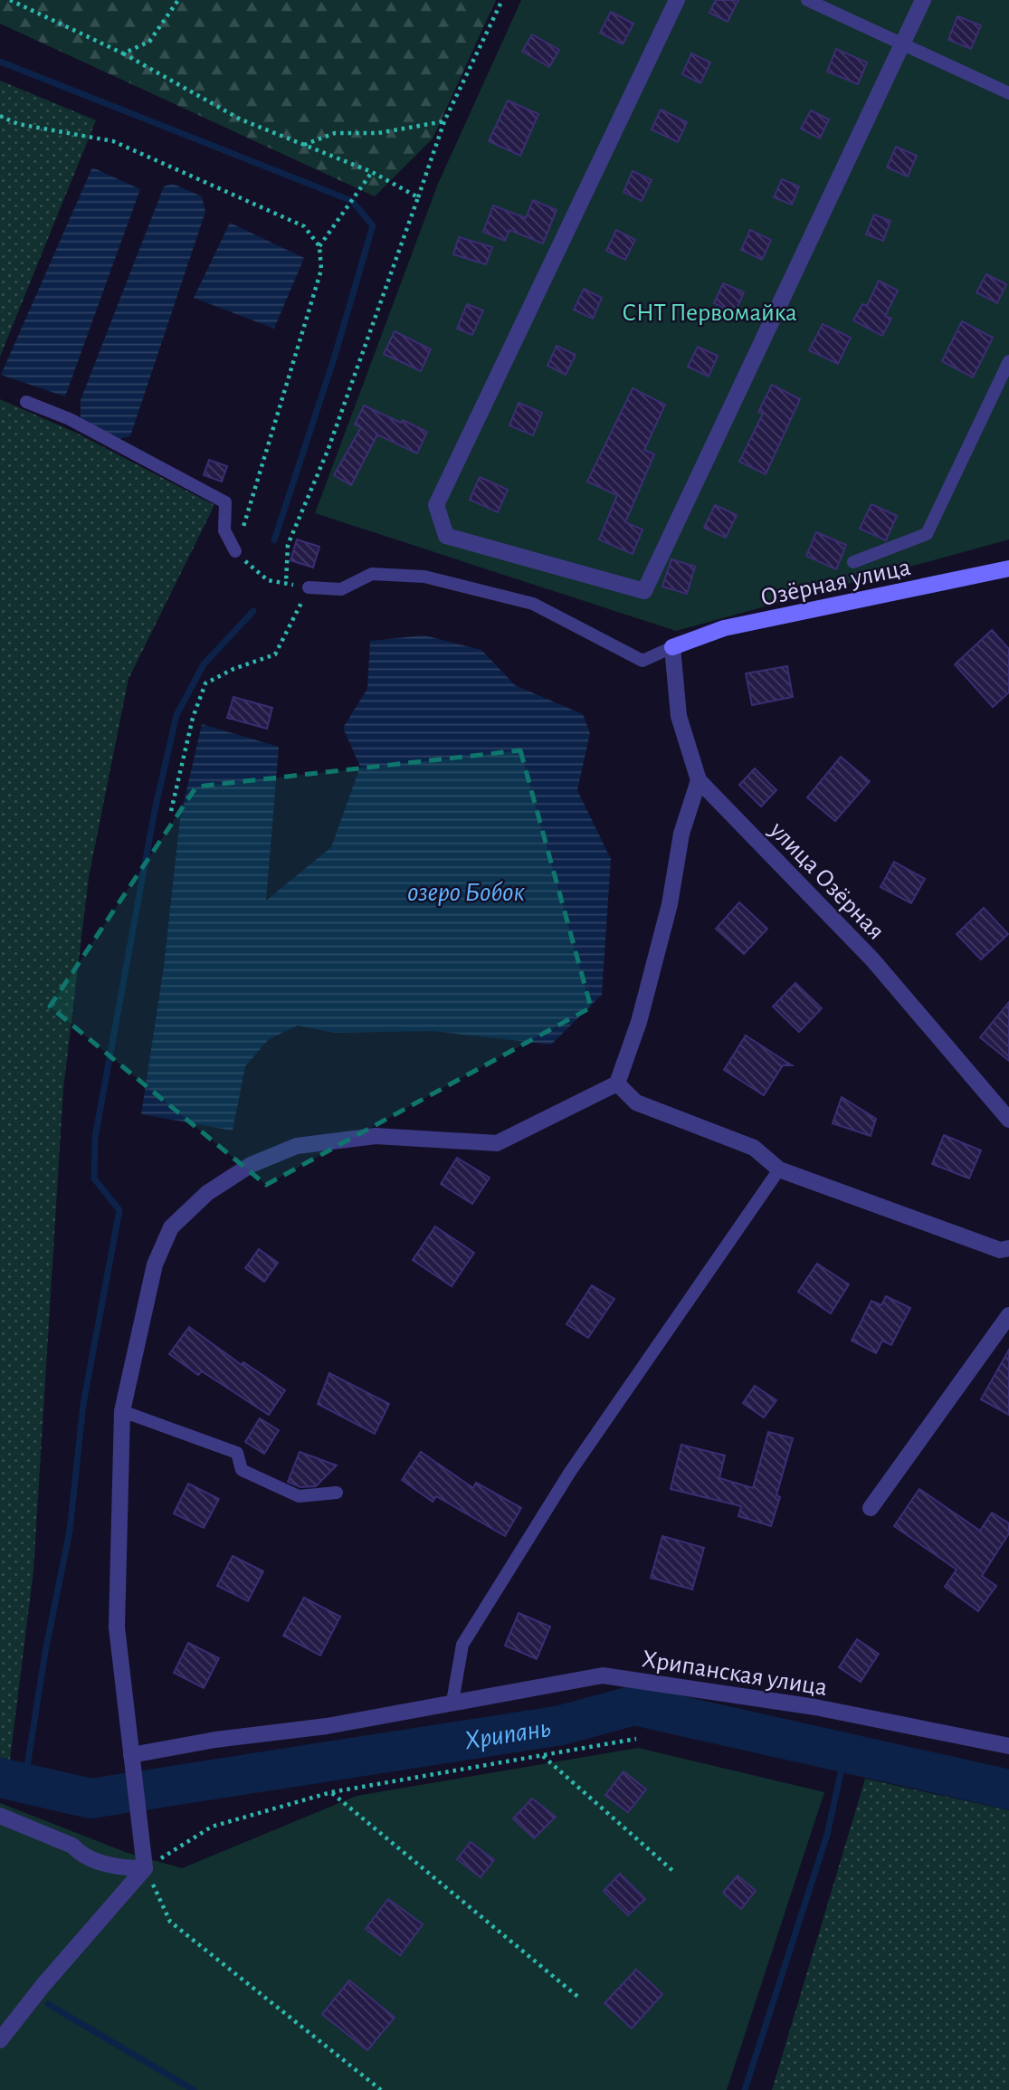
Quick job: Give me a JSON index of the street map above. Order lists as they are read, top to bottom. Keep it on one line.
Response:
{"streets":{"street":["Озёрная улица","улица Озёрная","Хрипанская улица"]},"crossings":[["Озёрная улица","улица Озёрная"]],"water":["озеро Бобок","Хрипань"],"parks":["СНТ Первомайка"]}
